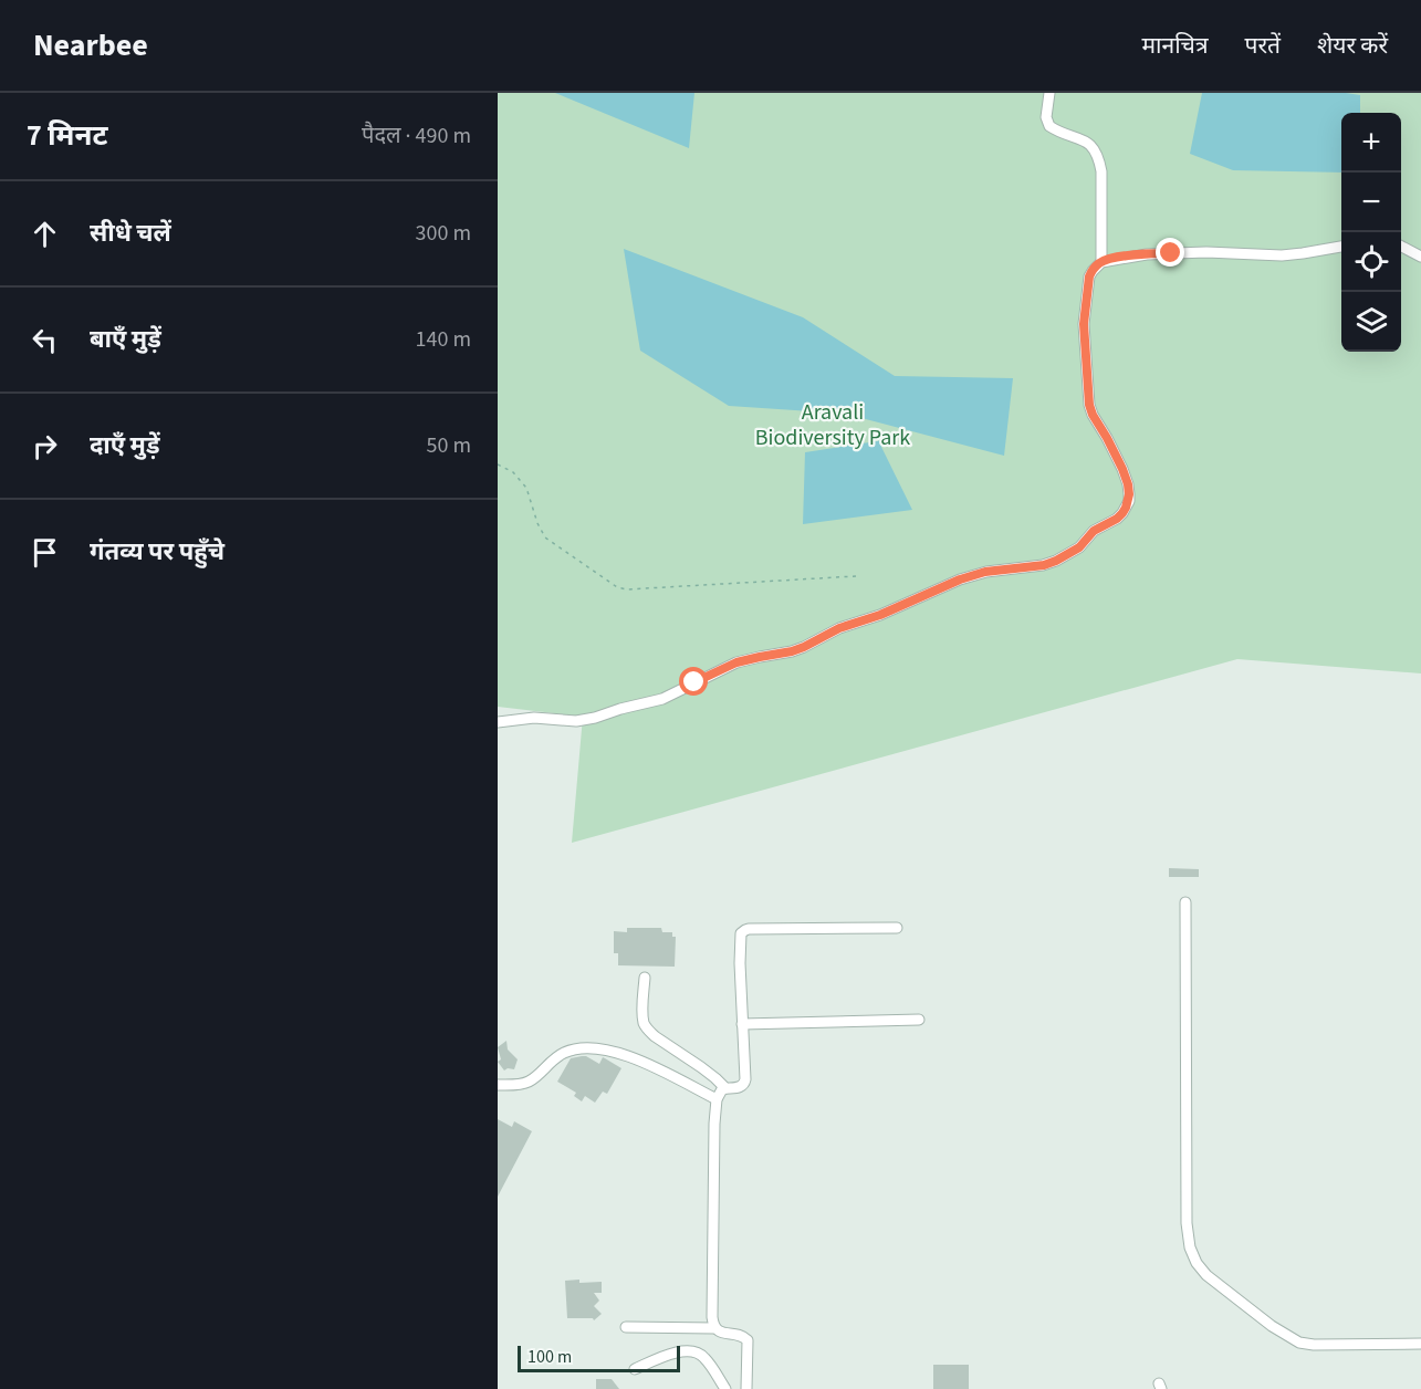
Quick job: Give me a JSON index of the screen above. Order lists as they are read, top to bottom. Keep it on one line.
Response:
{"parks":["Aravali Biodiversity Park"],"scale_bar":"100 m","page":{"header":"Nearbee","nav":["मानचित्र","परतें","शेयर करें"],"heading":["7 मिनट","पैदल · 490 m"],"map_buttons":["+","−"],"list":[["सीधे चलें","300 m"],["बाएँ मुड़ें","140 m"],["दाएँ मुड़ें","50 m"],"गंतव्य पर पहुँचे"],"scale":"100 m"}}
